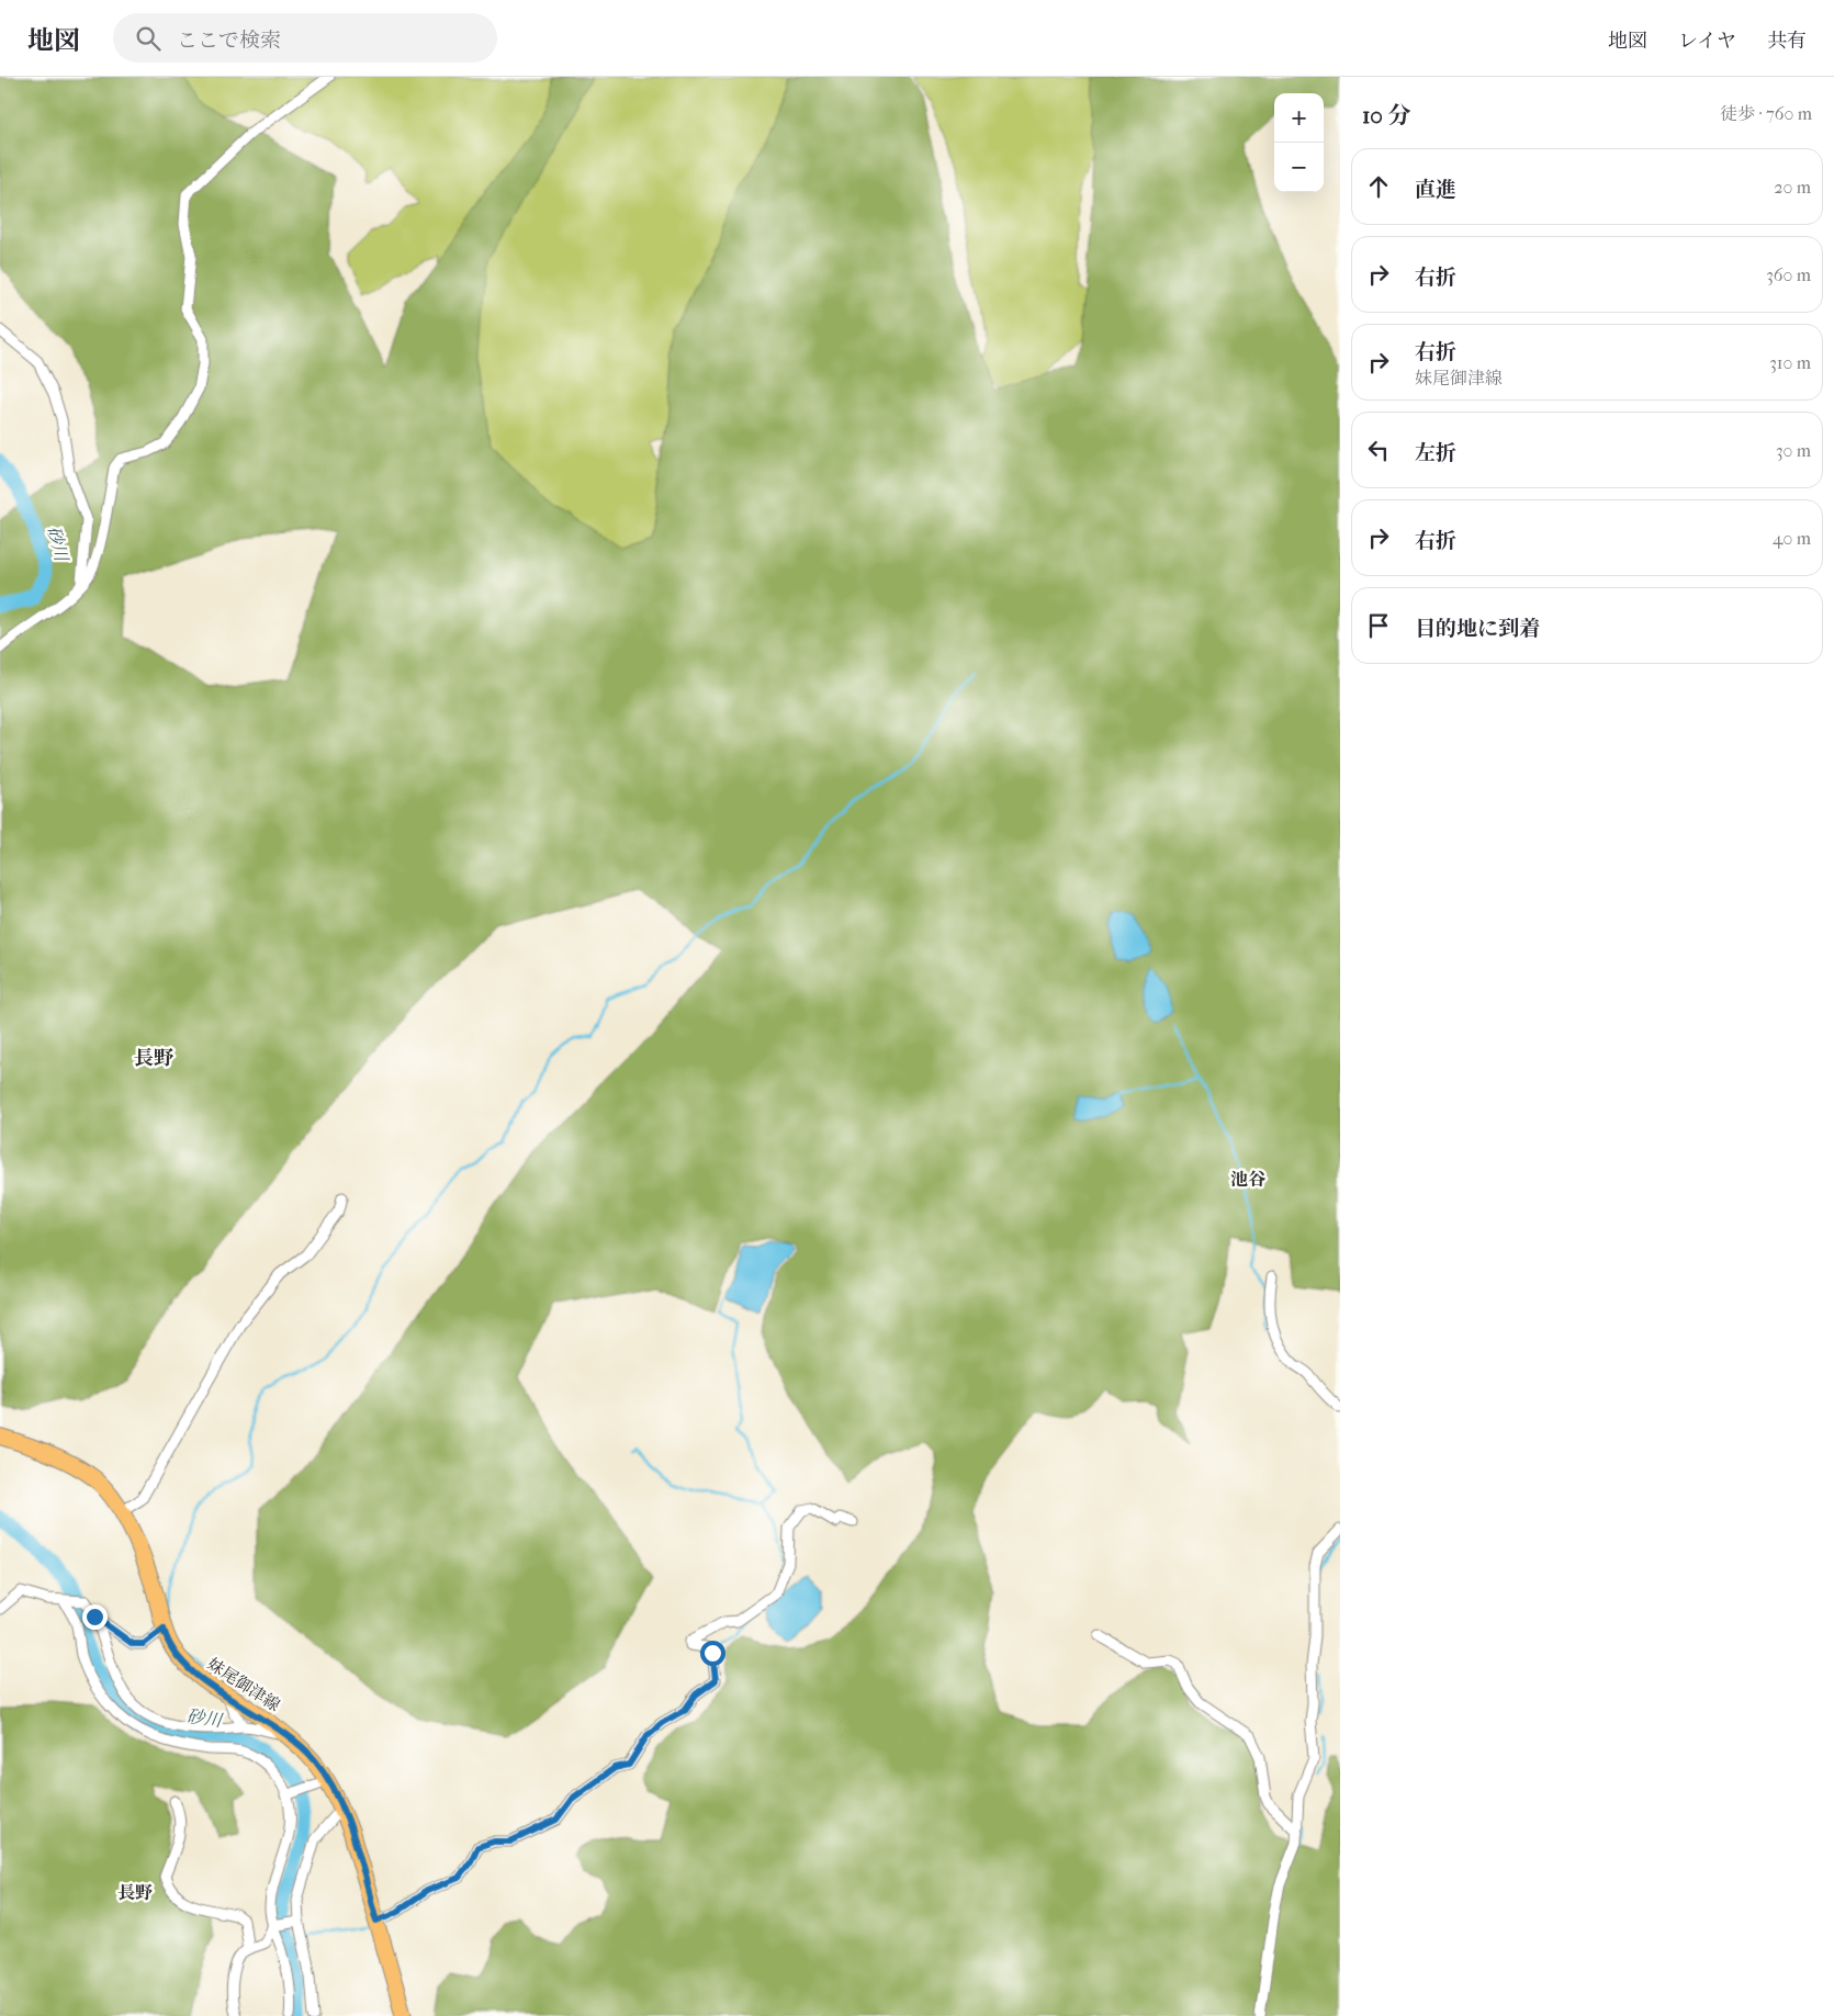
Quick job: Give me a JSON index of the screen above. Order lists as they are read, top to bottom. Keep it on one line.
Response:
{"streets":{"main road":["妹尾御津線"]},"districts":["長野","池谷","長野"],"water":["砂川"],"page":{"header":"地図","search":"ここで検索","nav":["地図","レイヤ","共有"],"heading":["10 分","徒歩 · 760 m"],"map_buttons":["+","−"],"list":[["直進","20 m"],["右折","360 m"],["右折","妹尾御津線","310 m"],["左折","30 m"],["右折","40 m"],"目的地に到着"]}}
